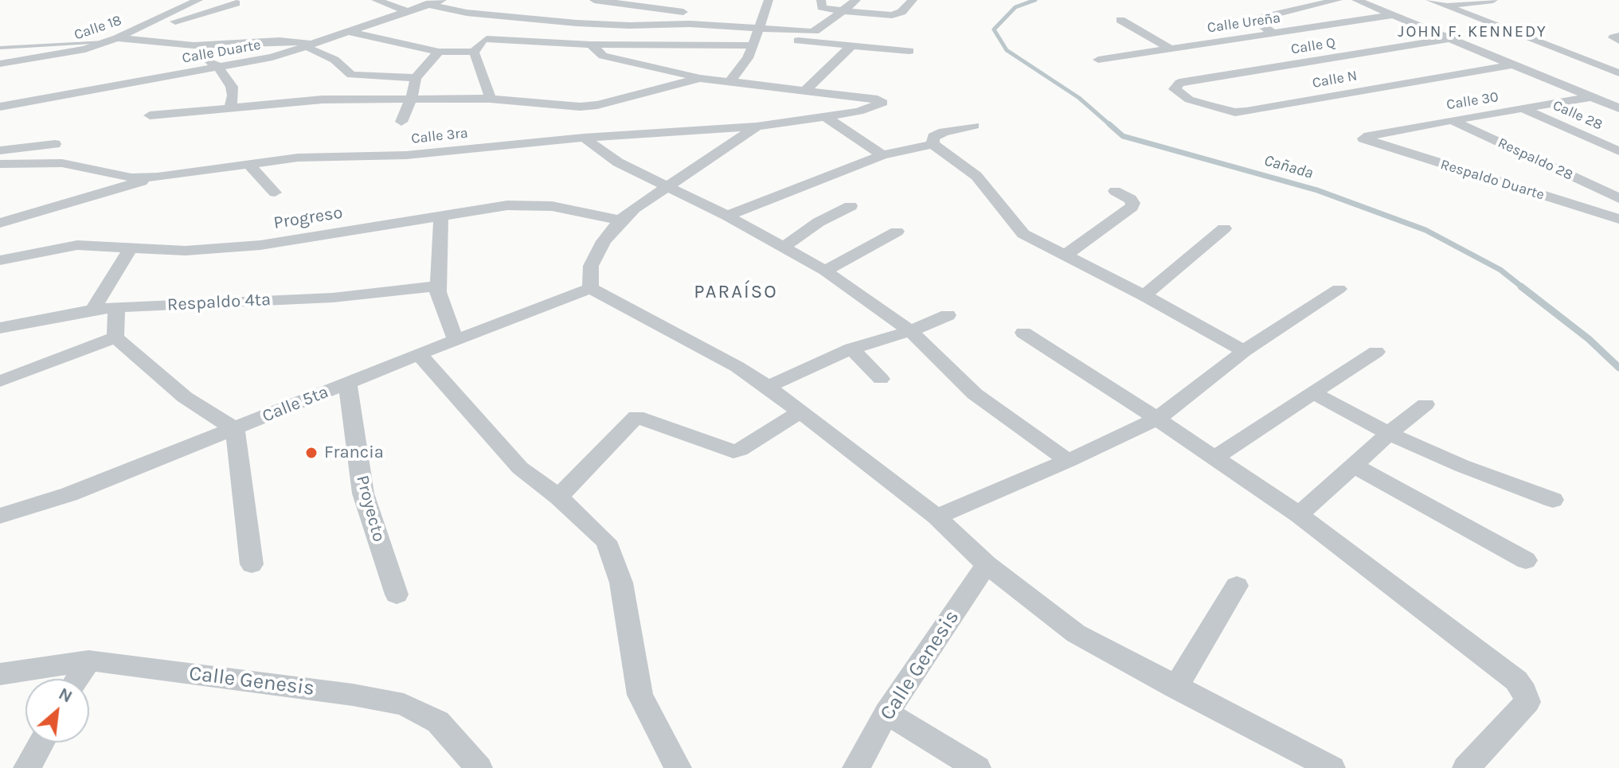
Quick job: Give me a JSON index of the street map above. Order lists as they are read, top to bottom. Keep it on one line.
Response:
{"streets":{"street":["Calle Ureña","Calle 18","Calle Q","Calle Duarte","Calle N","Calle 30","Calle 28","Calle 3ra","Respaldo 28","Respaldo Duarte","Progreso","Respaldo 4ta","Calle 5ta","Proyecto","Calle Genesis"]},"crossings":[["Calle Q","Calle N"],["Calle 30","Calle 28"],["Calle 30","Respaldo 28"],["Calle 30","Respaldo Duarte"],["Calle 5ta","Proyecto"]],"districts":["JOHN F. KENNEDY","PARAÍSO"],"water":["Cañada"],"places":["Francia"],"north":"top right"}
